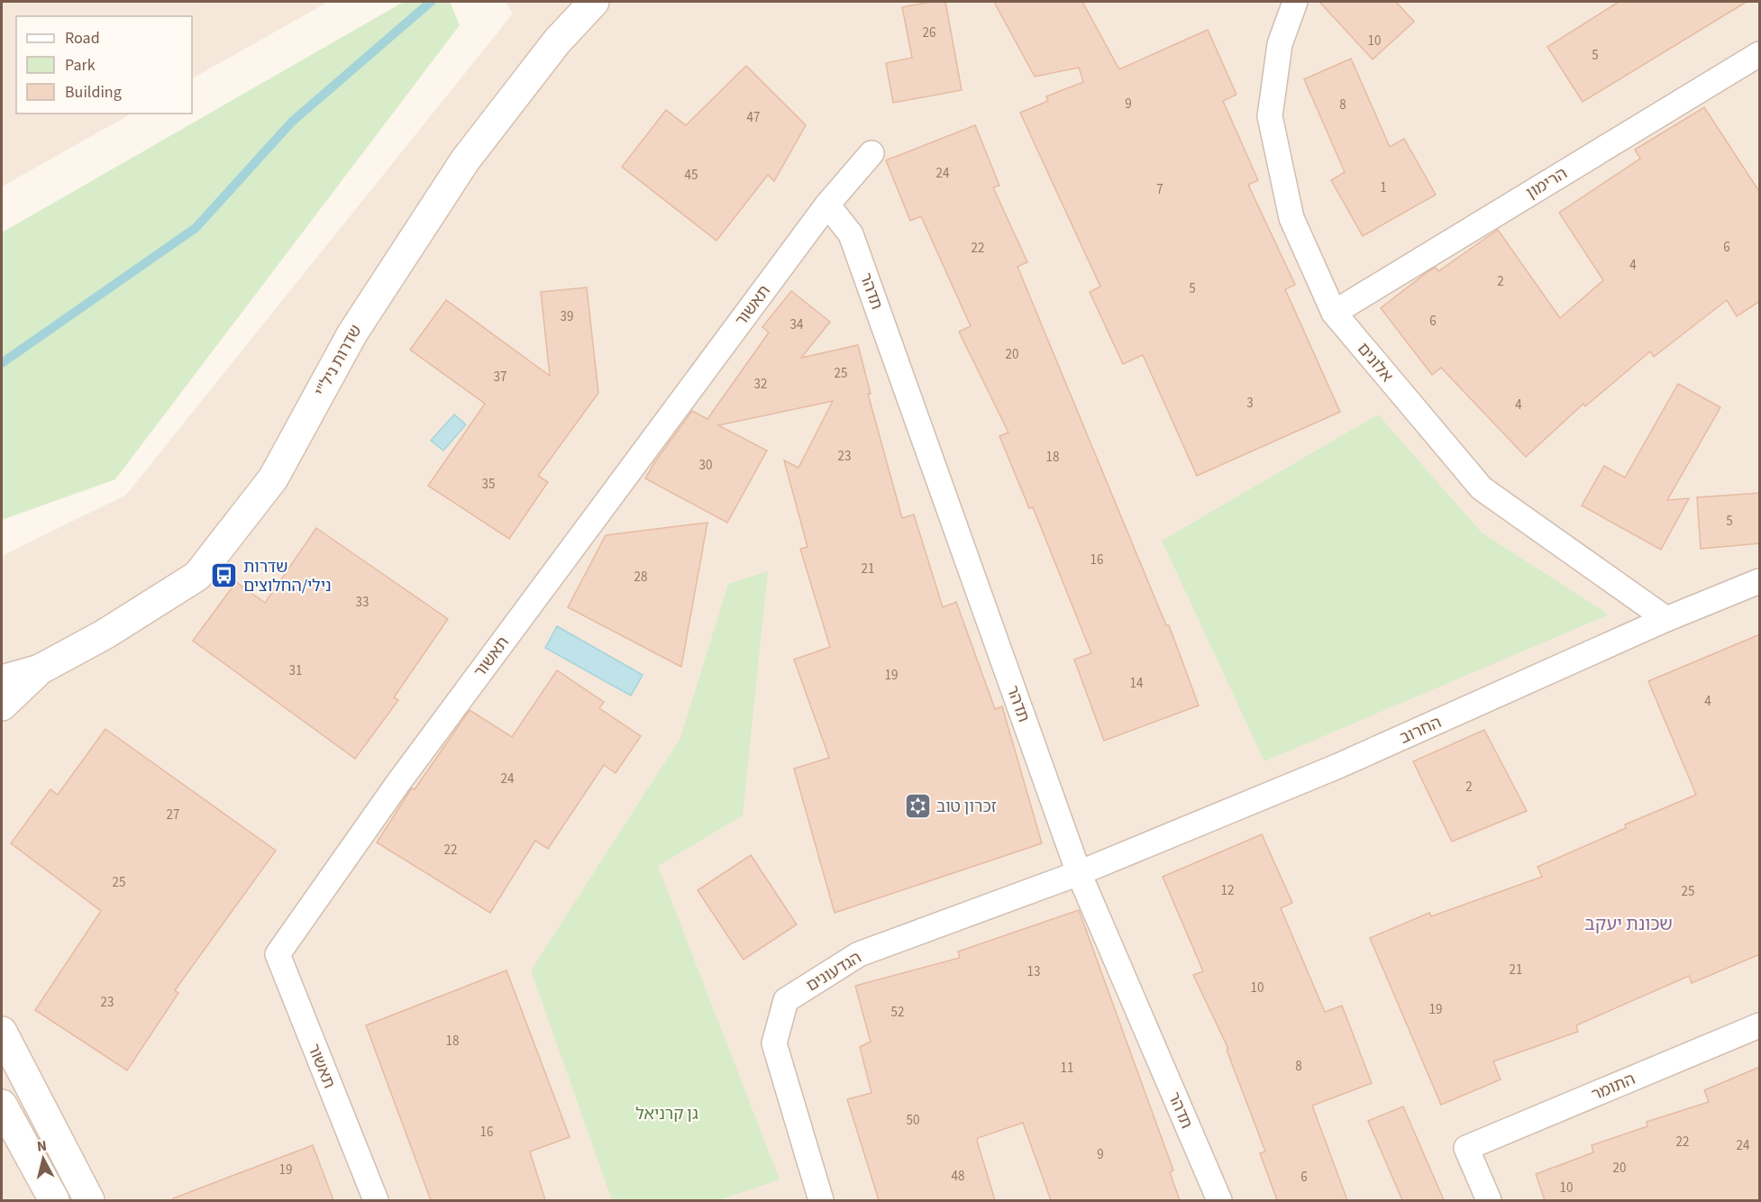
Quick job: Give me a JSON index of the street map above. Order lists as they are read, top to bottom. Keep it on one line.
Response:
{"streets":{"street":["הרימון","תדהר","תאשור","שדרות ניל\"י","אלונים","החרוב","הגדעונים","התומר"]},"crossings":[["הרימון","אלונים"],["תדהר","תאשור"],["תדהר","החרוב"],["תדהר","הגדעונים"],["אלונים","החרוב"],["החרוב","הגדעונים"]],"districts":["שכונת יעקב"],"parks":["גן קרניאל"],"places":{"bus stop":["שדרות נילי/החלוצים"],"synagogue":["זכרון טוב"]},"house_numbers":["26","10","5","9","8","47","24","45","1","7","6","22","4","2","5","39","6","34","20","25","37","32","3","4","23","18","30","35","5","16","21","28","33","31","19","14","4","24","2","27","22","25","12","25","21","13","10","23","19","52","18","8","11","50","16","22","24","9","20","19","48","6","10"],"legend":["Road","Park","Building"],"north":"top"}
